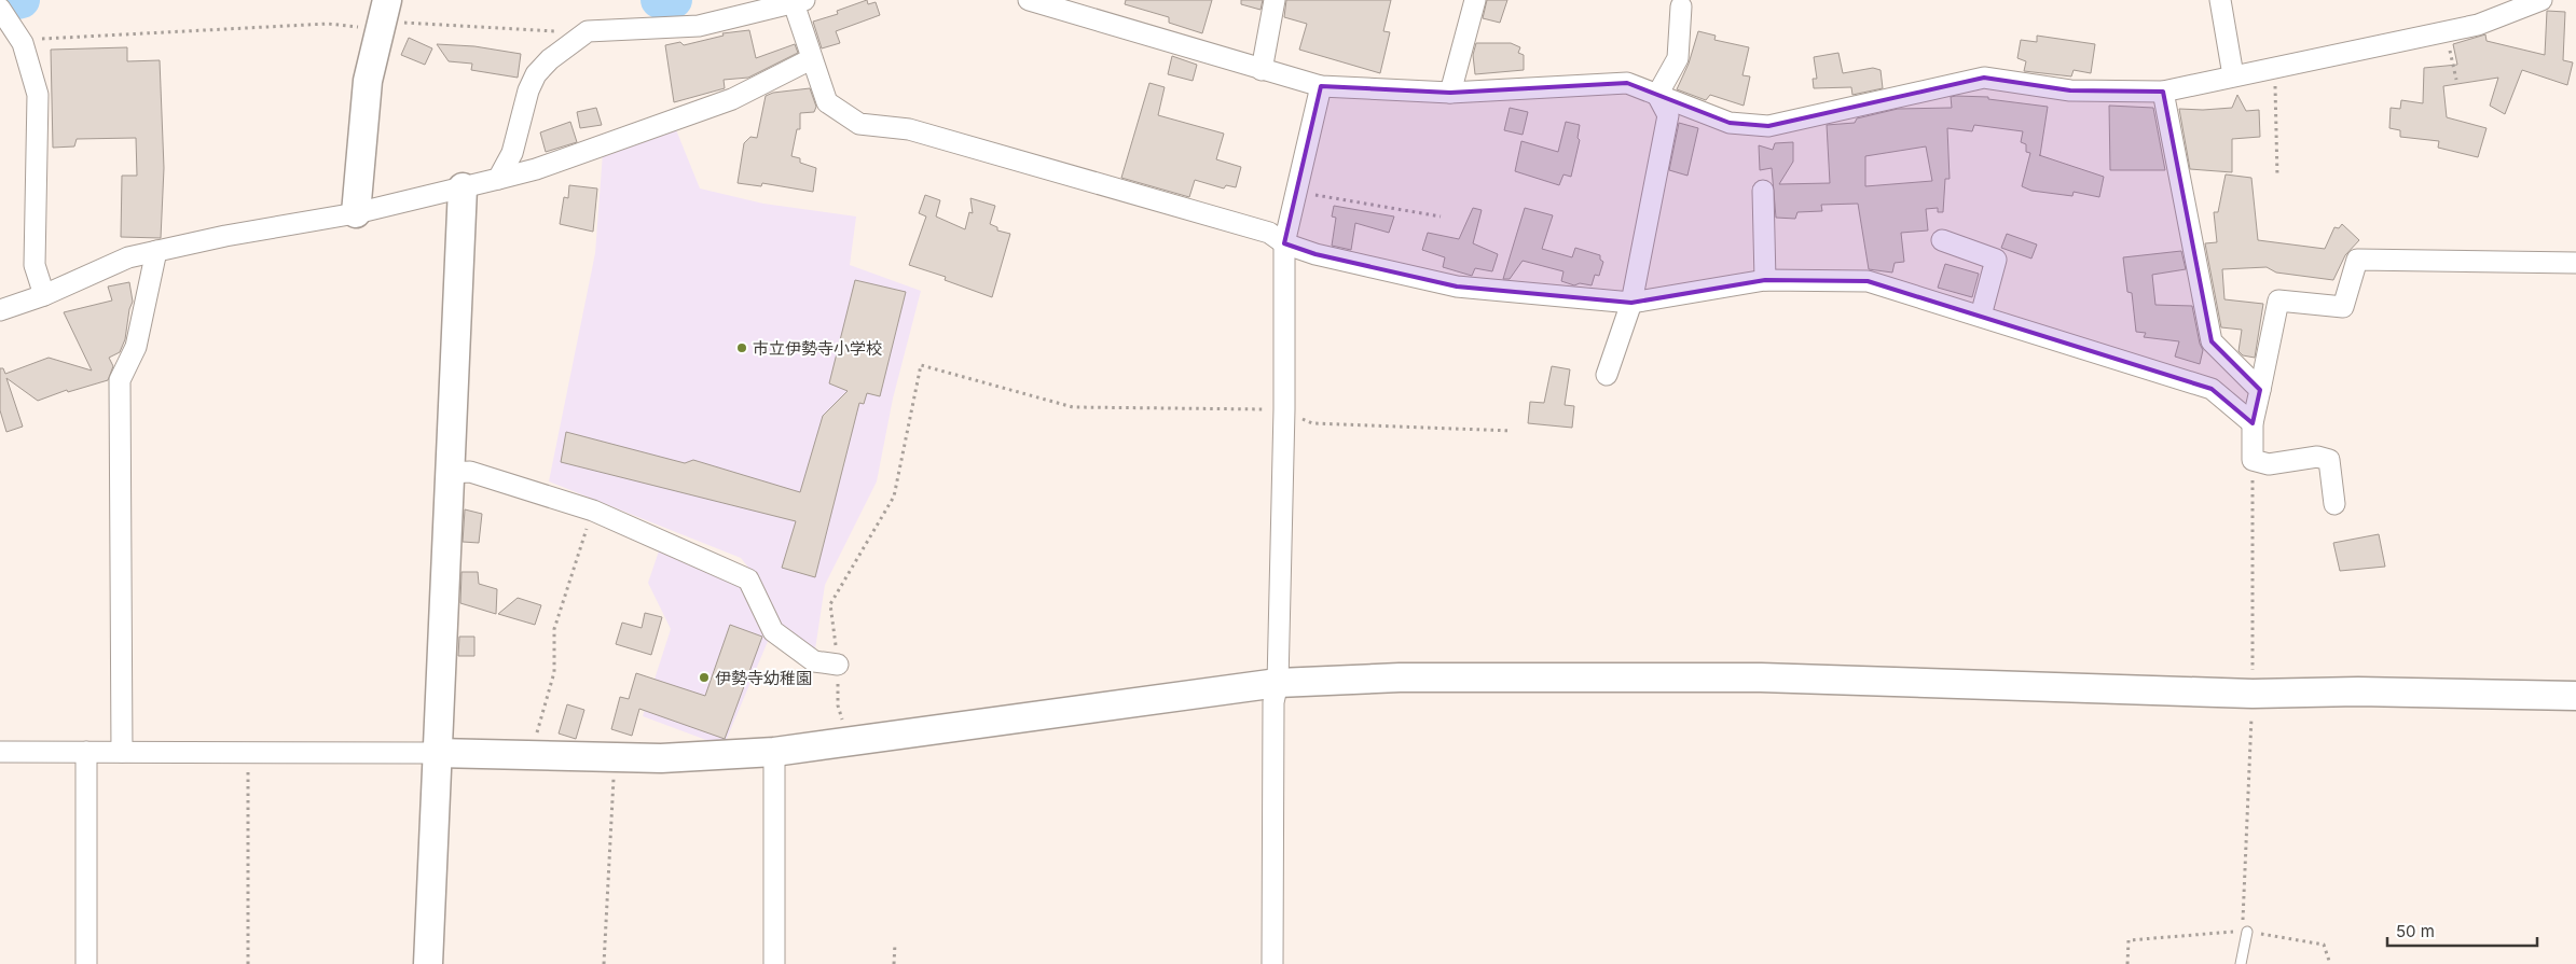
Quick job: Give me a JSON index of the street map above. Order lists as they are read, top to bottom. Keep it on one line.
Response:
{"places":["市立伊勢寺小学校","伊勢寺幼稚園"],"scale_bar":"50 m"}
